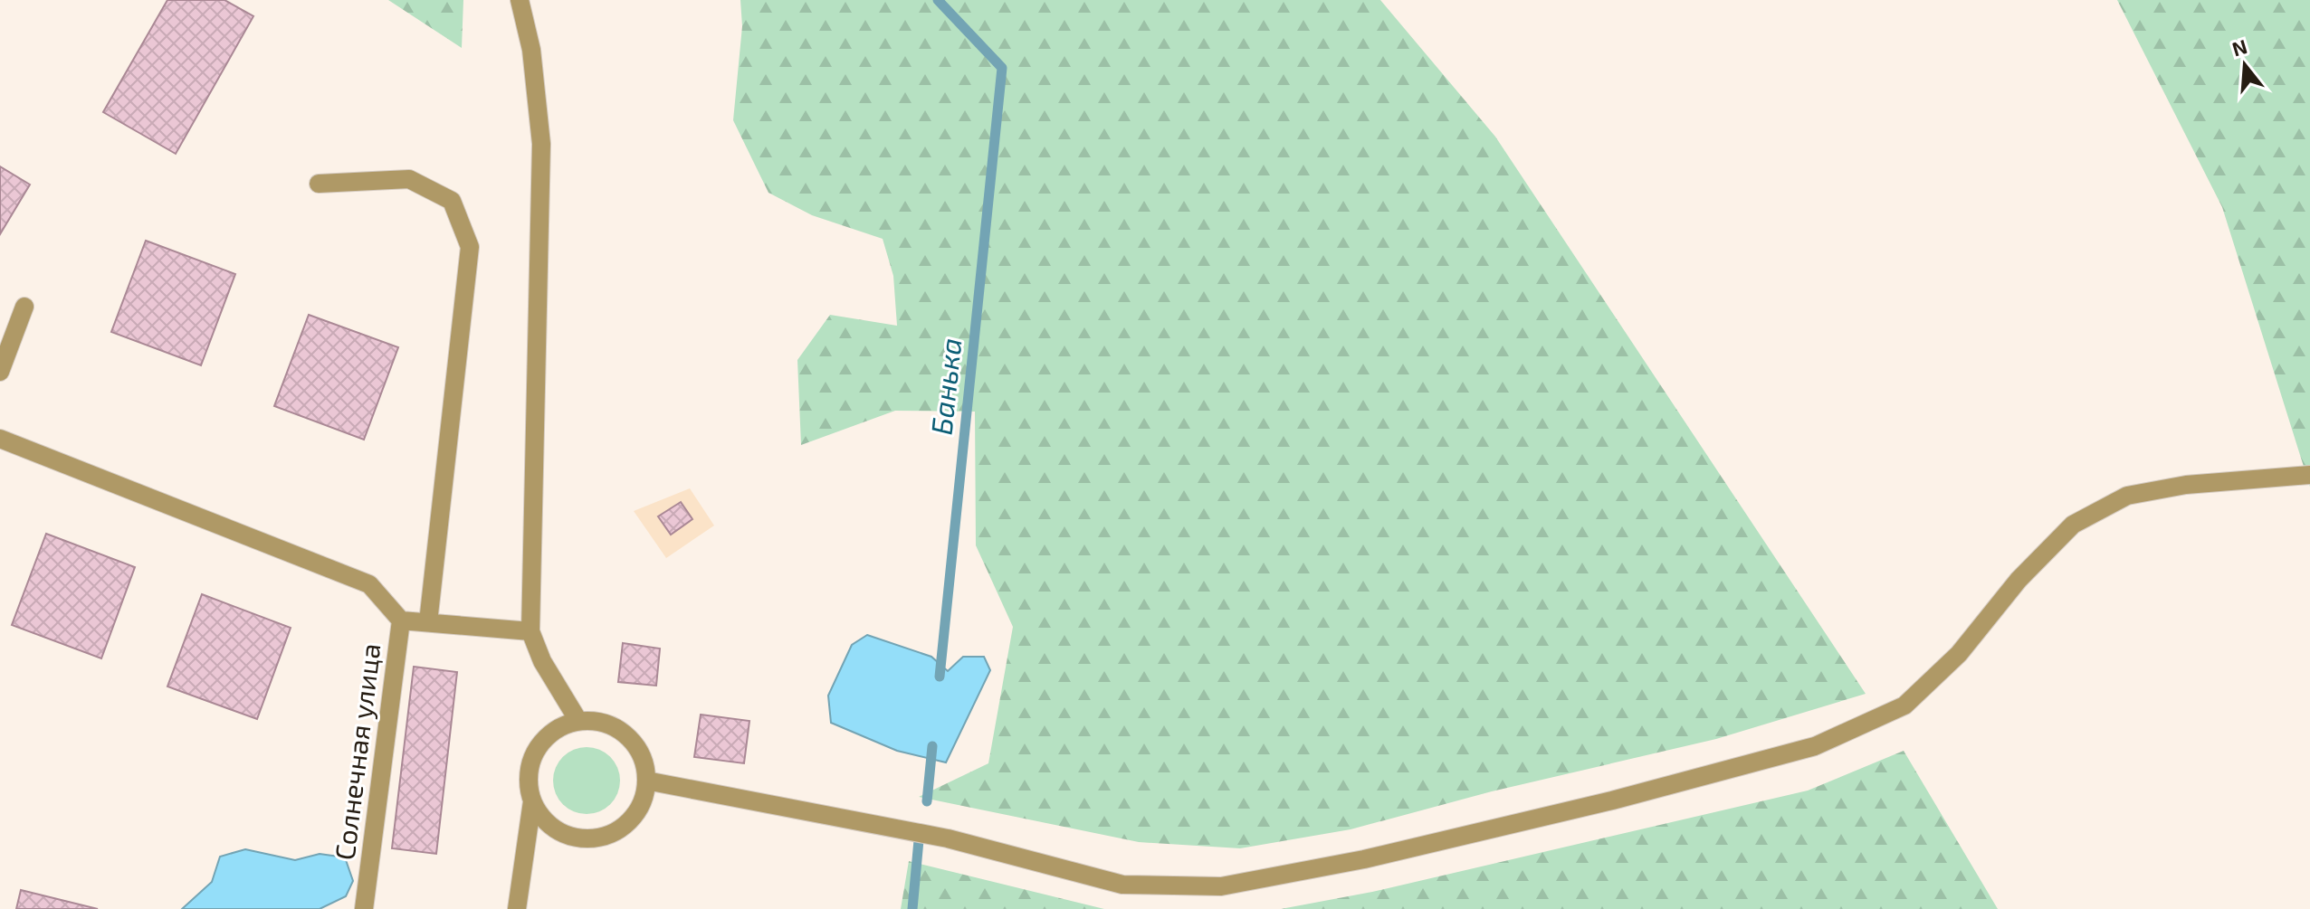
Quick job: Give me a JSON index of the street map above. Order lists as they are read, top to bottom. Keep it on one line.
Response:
{"streets":{"street":["Солнечная улица"]},"water":["Банька"],"north":"top"}
